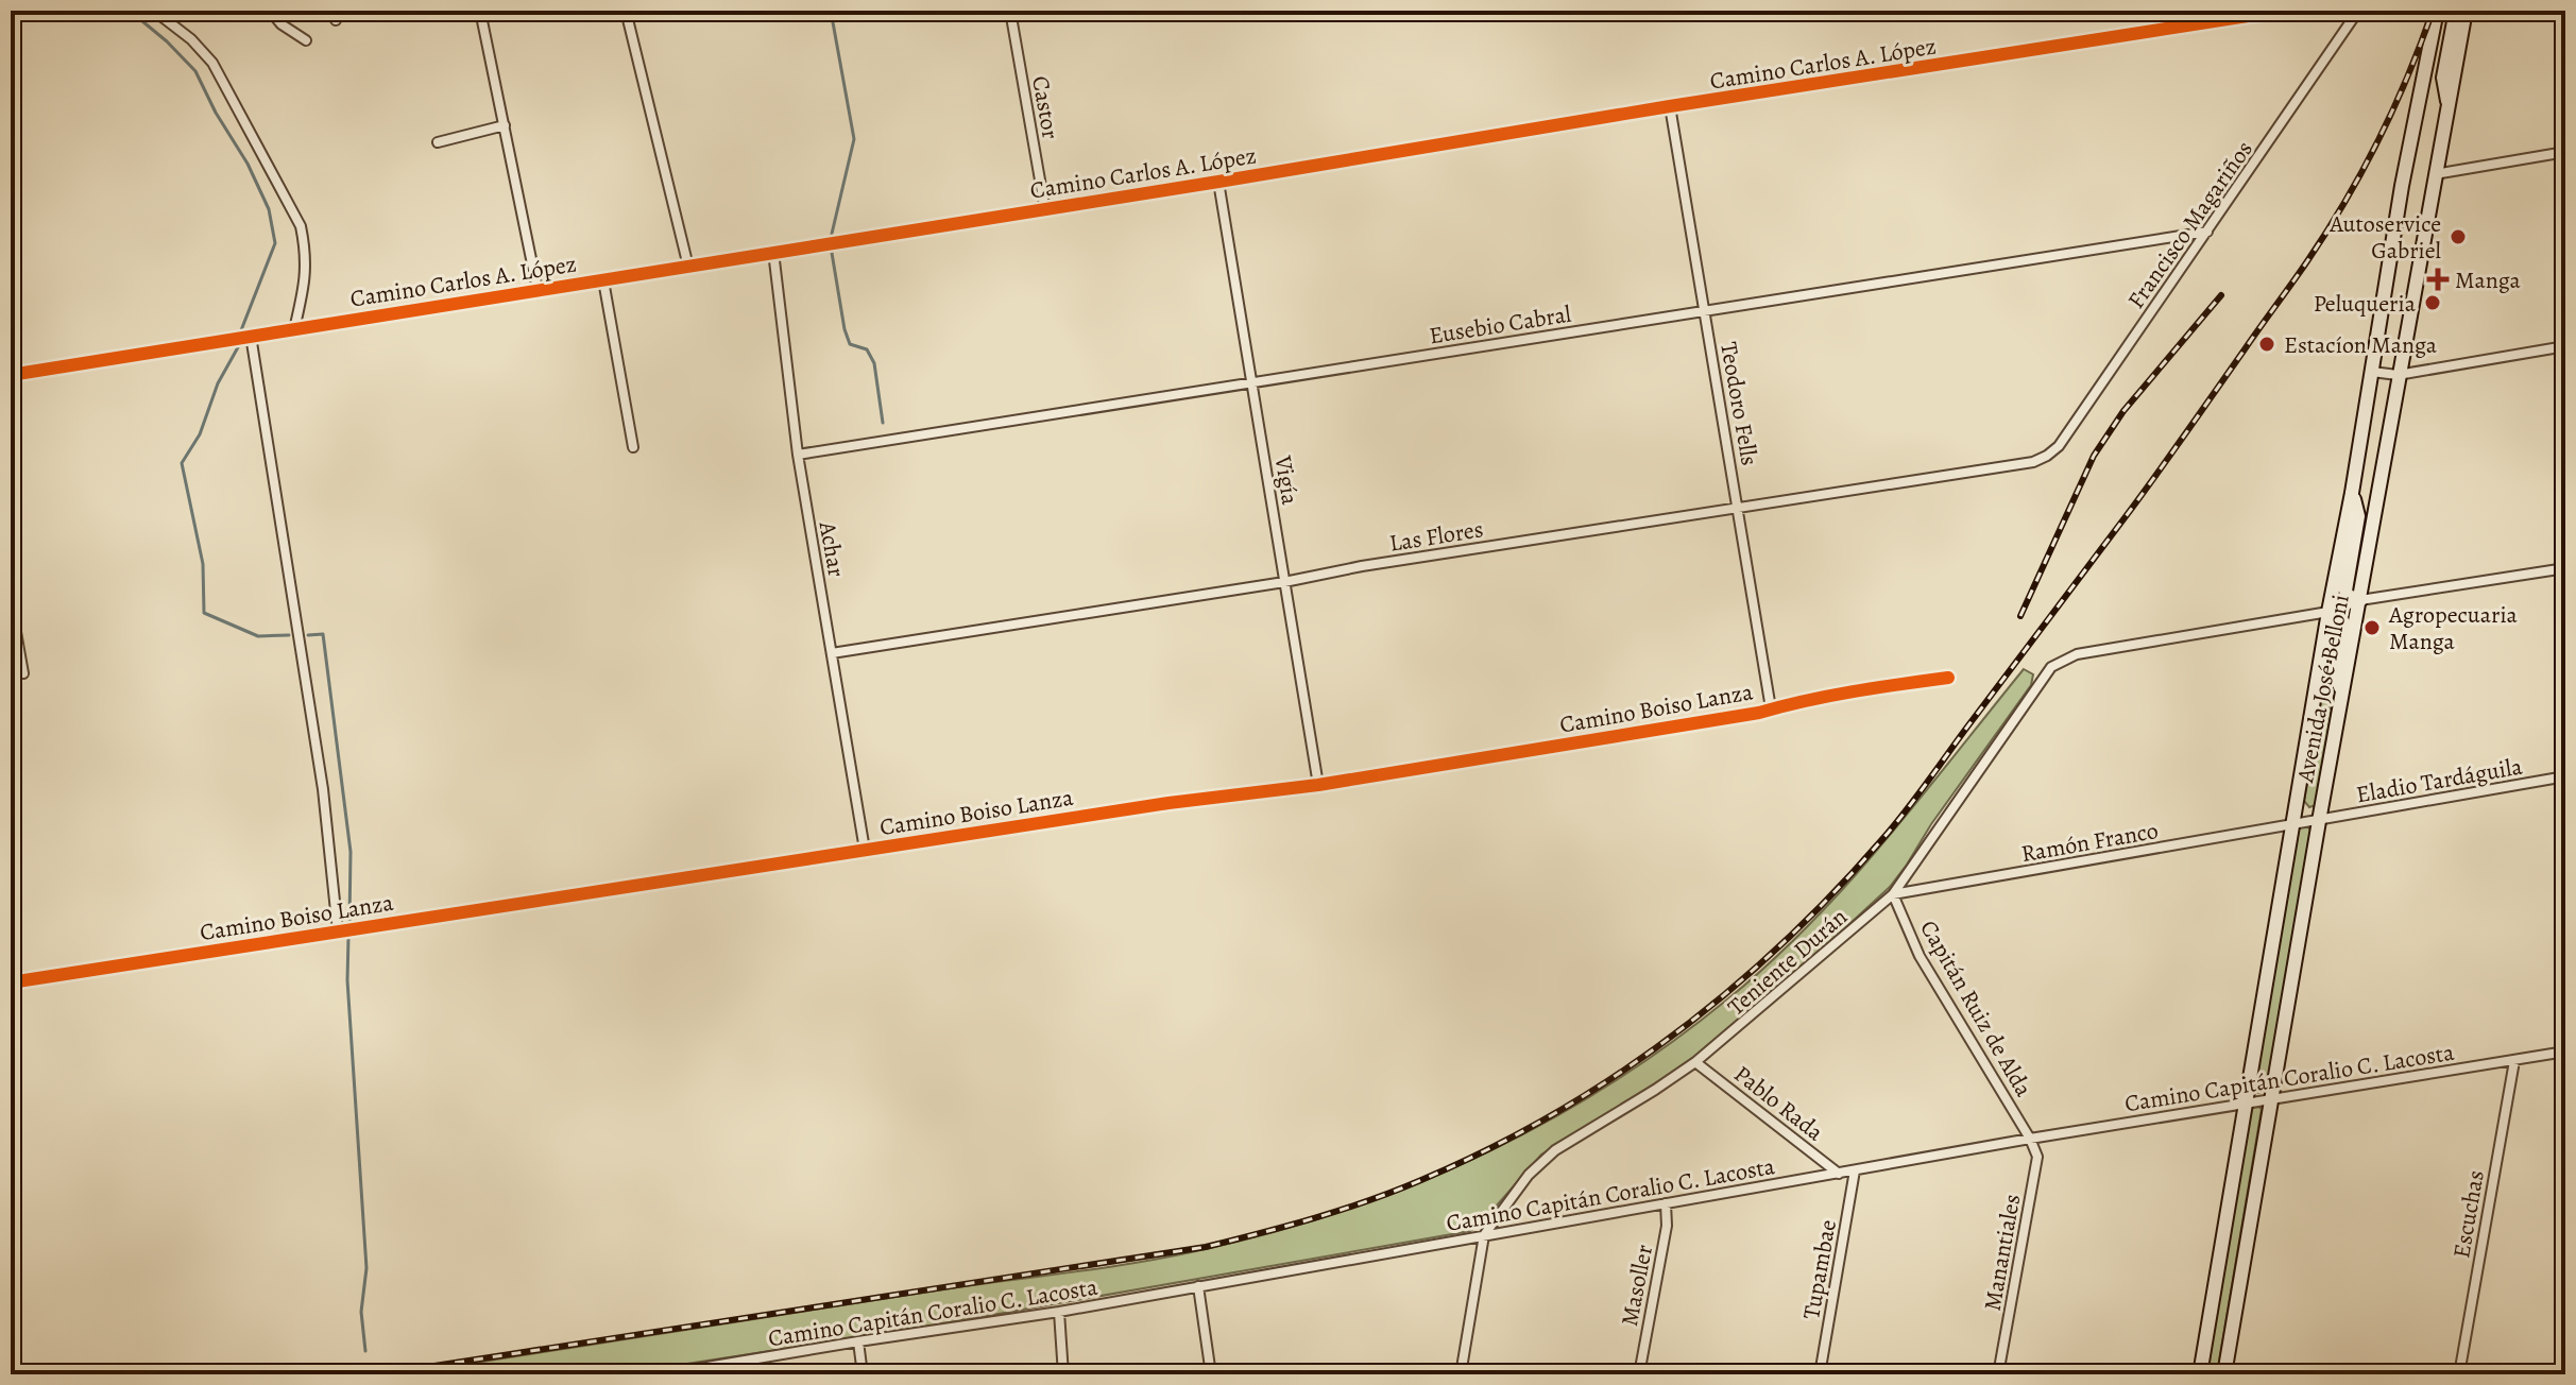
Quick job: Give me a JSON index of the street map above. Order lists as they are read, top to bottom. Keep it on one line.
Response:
{"streets":{"main road":["Avenida José Belloni"],"street":["Camino Carlos A. López","Castor","Francisco Magariños","Eusebio Cabral","Teodoro Fells","Vigía","Las Flores","Achar","Camino Boiso Lanza","Eladio Tardáguila","Ramón Franco","Teniente Durán","Capitán Ruiz de Alda","Camino Capitán Coralio C. Lacosta","Pablo Rada","Escuchas","Manantiales","Tupambae","Masoller"]},"crossings":[["Camino Carlos A. López","Castor"],["Camino Carlos A. López","Teodoro Fells"],["Camino Carlos A. López","Vigía"],["Camino Carlos A. López","Achar"],["Francisco Magariños","Eusebio Cabral"],["Francisco Magariños","Las Flores"],["Eusebio Cabral","Teodoro Fells"],["Eusebio Cabral","Vigía"],["Eusebio Cabral","Achar"],["Teodoro Fells","Las Flores"],["Teodoro Fells","Camino Boiso Lanza"],["Vigía","Las Flores"],["Vigía","Camino Boiso Lanza"],["Las Flores","Achar"],["Achar","Camino Boiso Lanza"],["Avenida José Belloni","Eladio Tardáguila"],["Avenida José Belloni","Ramón Franco"],["Avenida José Belloni","Teniente Durán"],["Avenida José Belloni","Camino Capitán Coralio C. Lacosta"],["Eladio Tardáguila","Ramón Franco"],["Ramón Franco","Teniente Durán"],["Ramón Franco","Capitán Ruiz de Alda"],["Teniente Durán","Capitán Ruiz de Alda"],["Teniente Durán","Camino Capitán Coralio C. Lacosta"],["Teniente Durán","Pablo Rada"],["Capitán Ruiz de Alda","Camino Capitán Coralio C. Lacosta"],["Capitán Ruiz de Alda","Manantiales"],["Camino Capitán Coralio C. Lacosta","Pablo Rada"],["Camino Capitán Coralio C. Lacosta","Escuchas"],["Camino Capitán Coralio C. Lacosta","Manantiales"],["Camino Capitán Coralio C. Lacosta","Tupambae"],["Camino Capitán Coralio C. Lacosta","Masoller"]],"places":{"other":["Autoservice Gabriel","Peluqueria","Estacíon Manga","Agropecuaria Manga"],"health":["Manga"]}}
